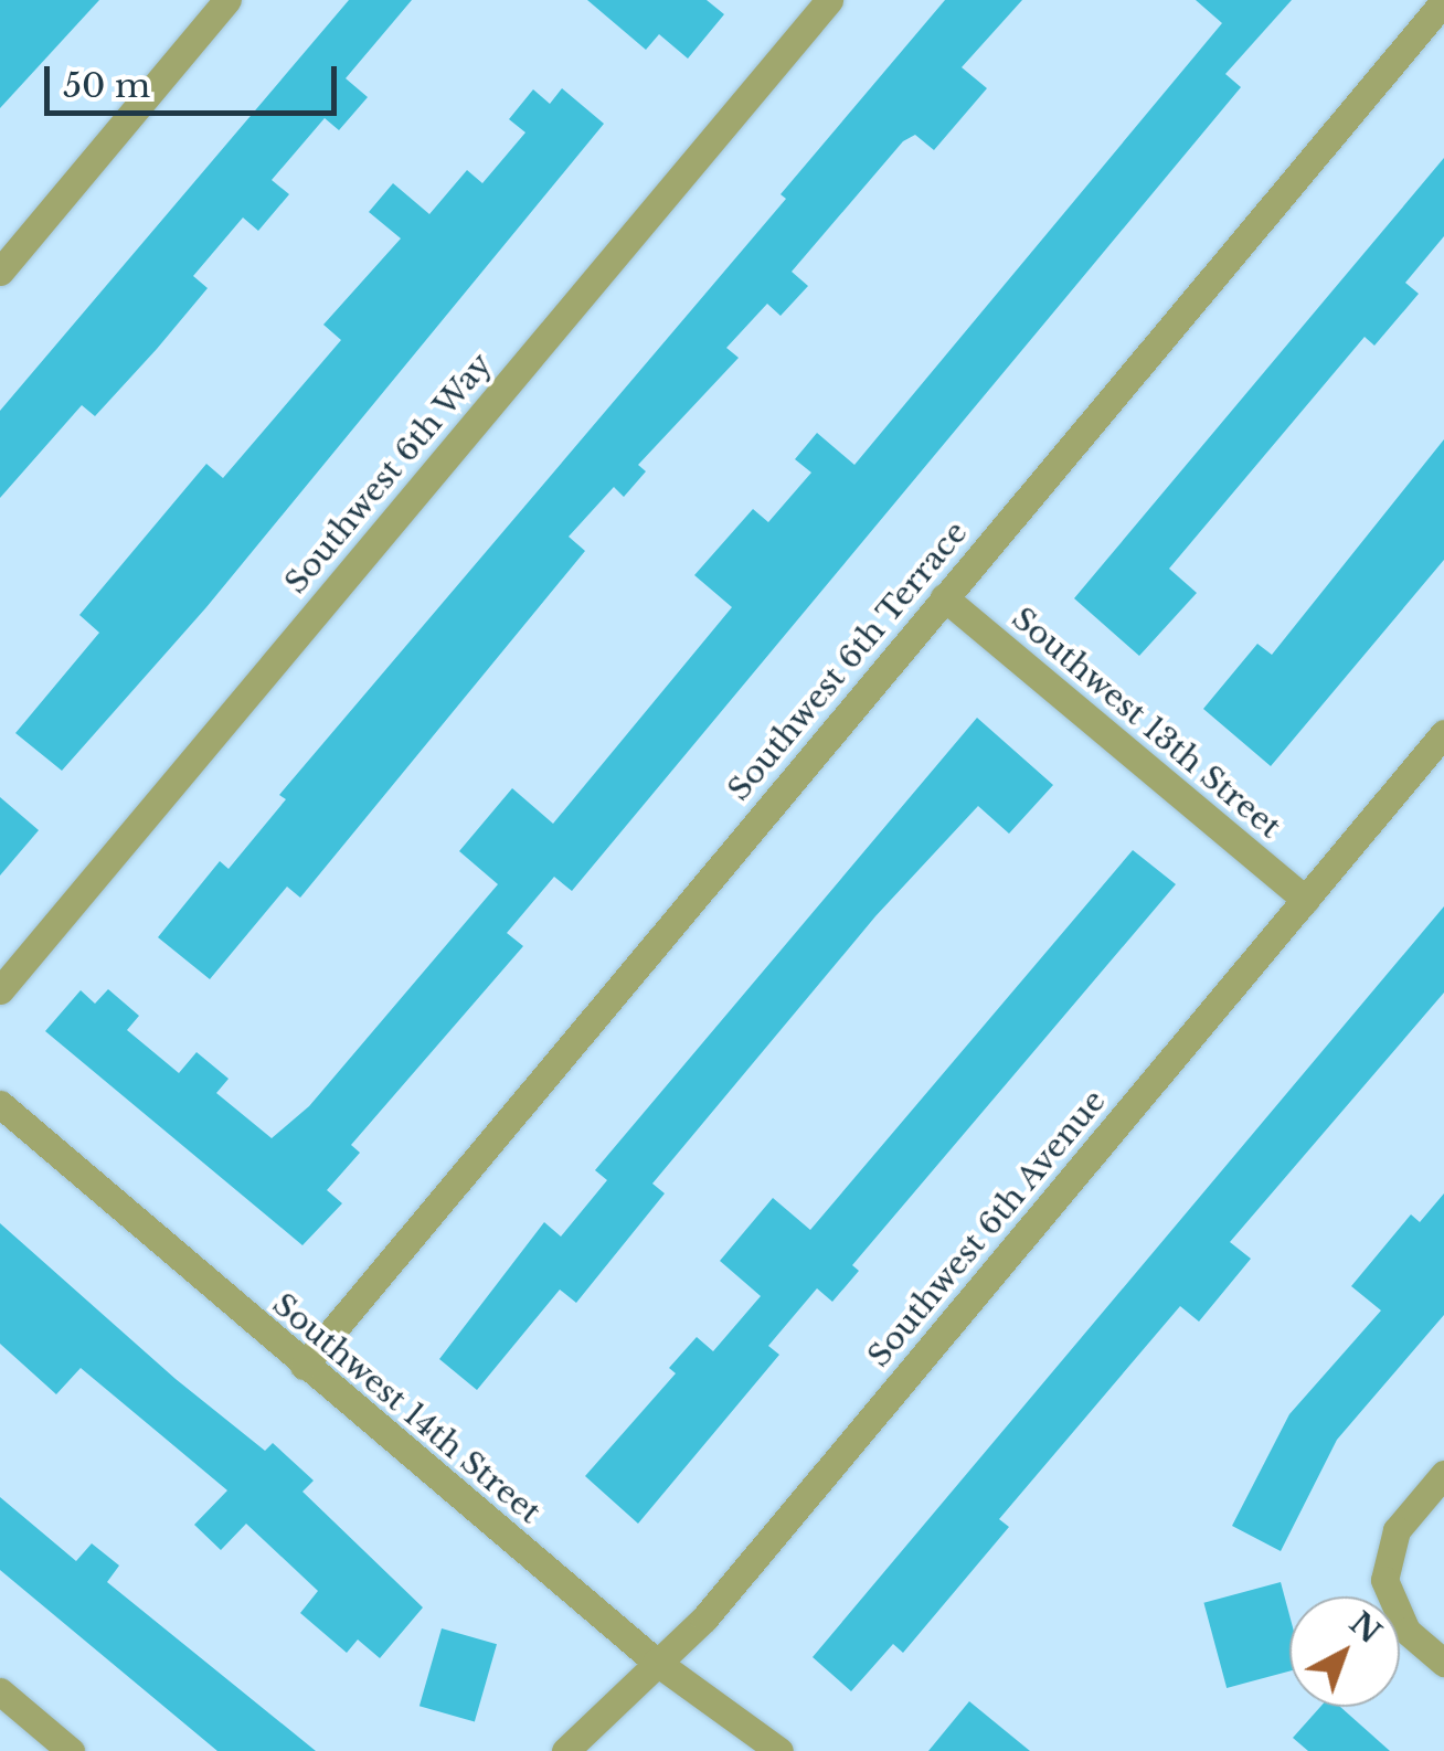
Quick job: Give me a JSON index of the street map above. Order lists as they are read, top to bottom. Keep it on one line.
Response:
{"streets":{"street":["Southwest 6th Way","Southwest 6th Terrace","Southwest 13th Street","Southwest 6th Avenue","Southwest 14th Street"]},"crossings":[["Southwest 6th Terrace","Southwest 13th Street"],["Southwest 6th Terrace","Southwest 14th Street"],["Southwest 13th Street","Southwest 6th Avenue"],["Southwest 6th Avenue","Southwest 14th Street"]],"scale_bar":"50 m","north":"top right"}
